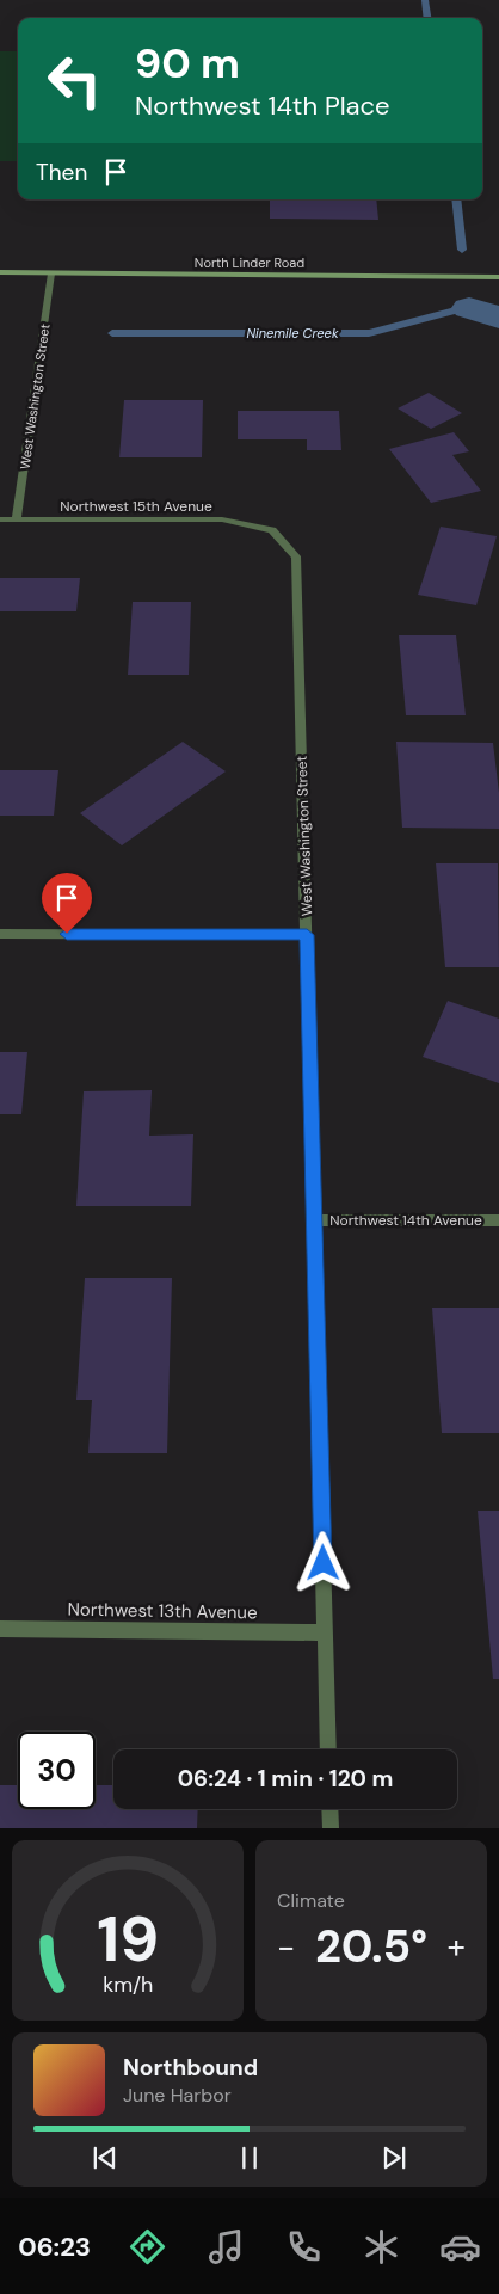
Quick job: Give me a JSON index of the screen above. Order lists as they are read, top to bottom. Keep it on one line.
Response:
{"streets":{"main road":["North Linder Road"],"street":["West Washington Street","Northwest 15th Avenue","Northwest 14th Avenue","Northwest 13th Avenue"]},"crossings":[["North Linder Road","West Washington Street"],["West Washington Street","Northwest 15th Avenue"],["West Washington Street","Northwest 14th Avenue"],["West Washington Street","Northwest 13th Avenue"]],"water":["Ninemile Creek"],"page":{"turn":["90 m","Northwest 14th Place"],"then":"Then","limit":"30","trip":"06:24 · 1 min · 120 m","tile":"Climate","heat":["−","20.5°","+"],"song":["Northbound","June Harbor"],"tabs":"06:23","gauge":["19","km/h"]}}
